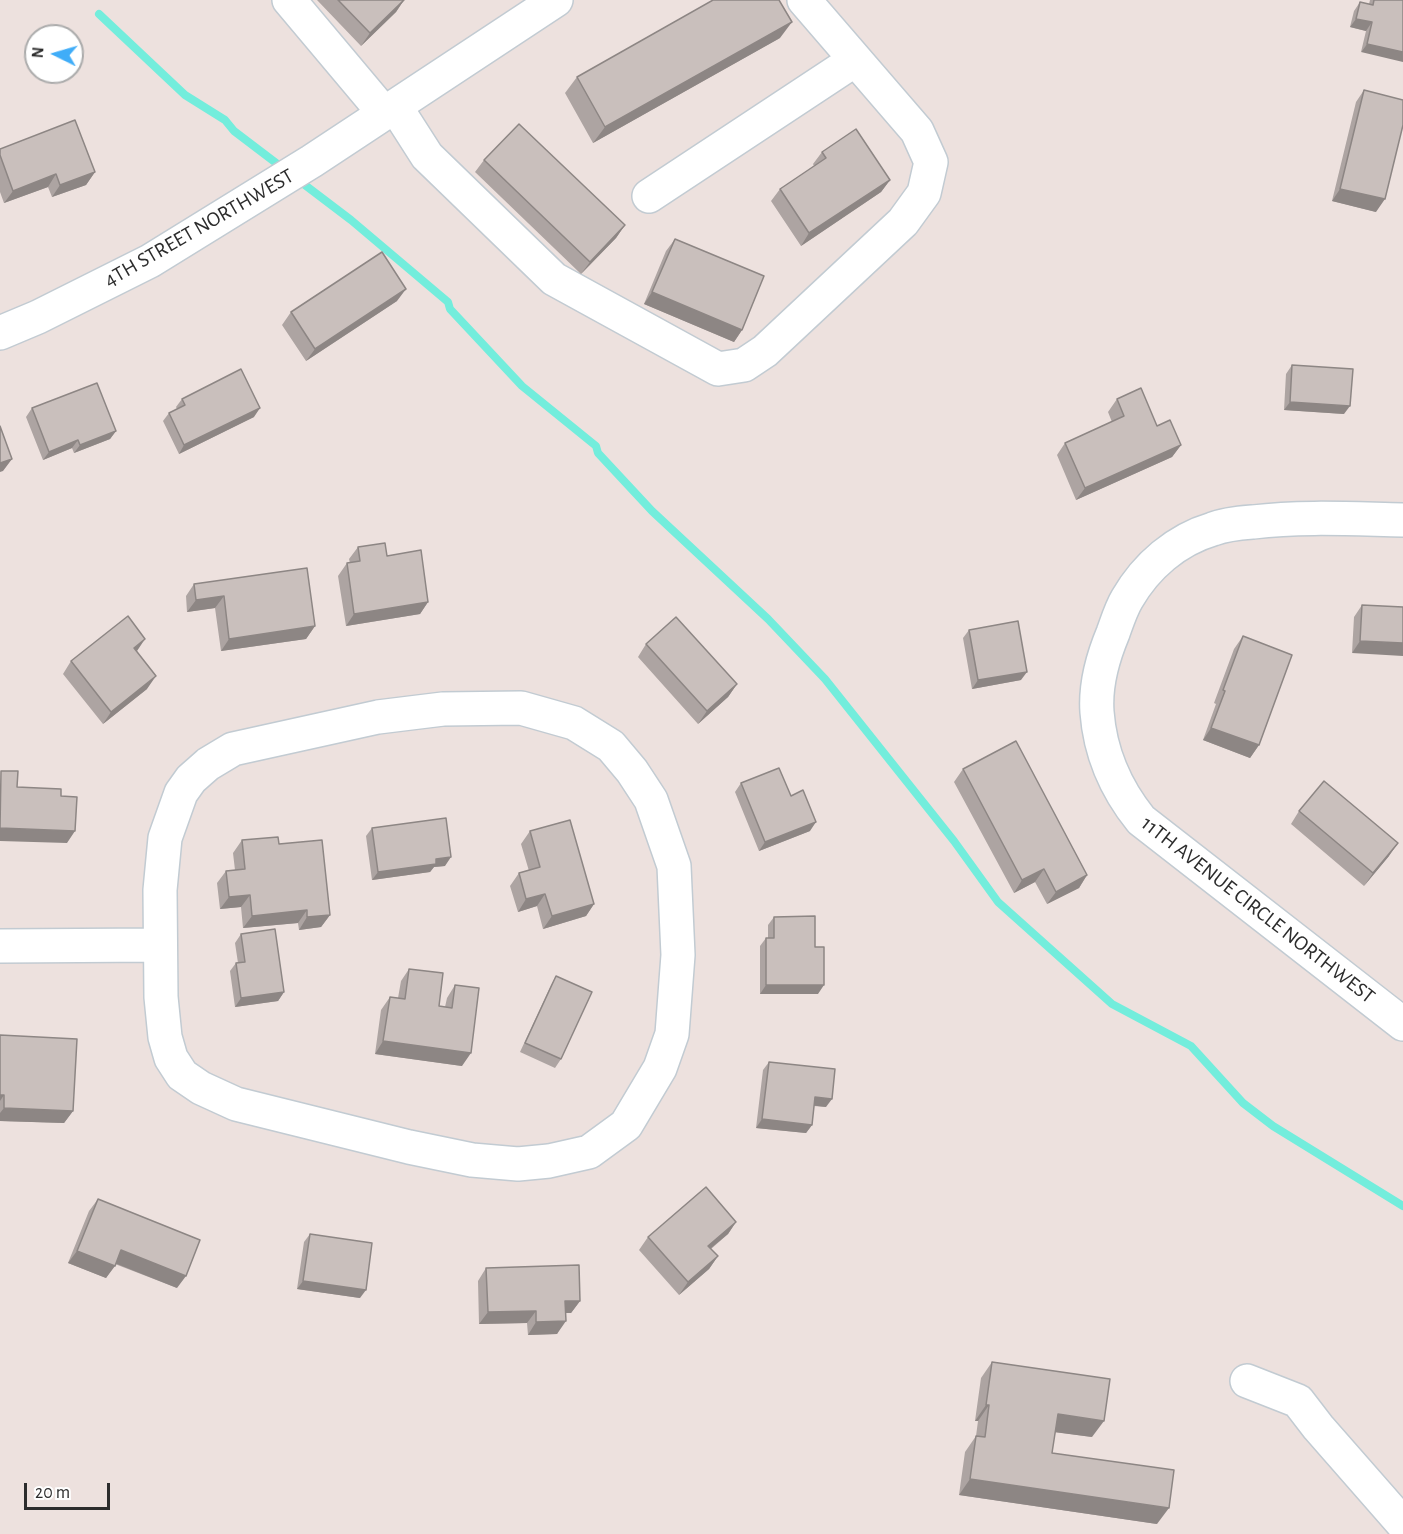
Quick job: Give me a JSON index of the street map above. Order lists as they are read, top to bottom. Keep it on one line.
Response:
{"streets":{"street":["4TH STREET NORTHWEST","11TH AVENUE CIRCLE NORTHWEST"]},"scale_bar":"20 m","north":"left"}
